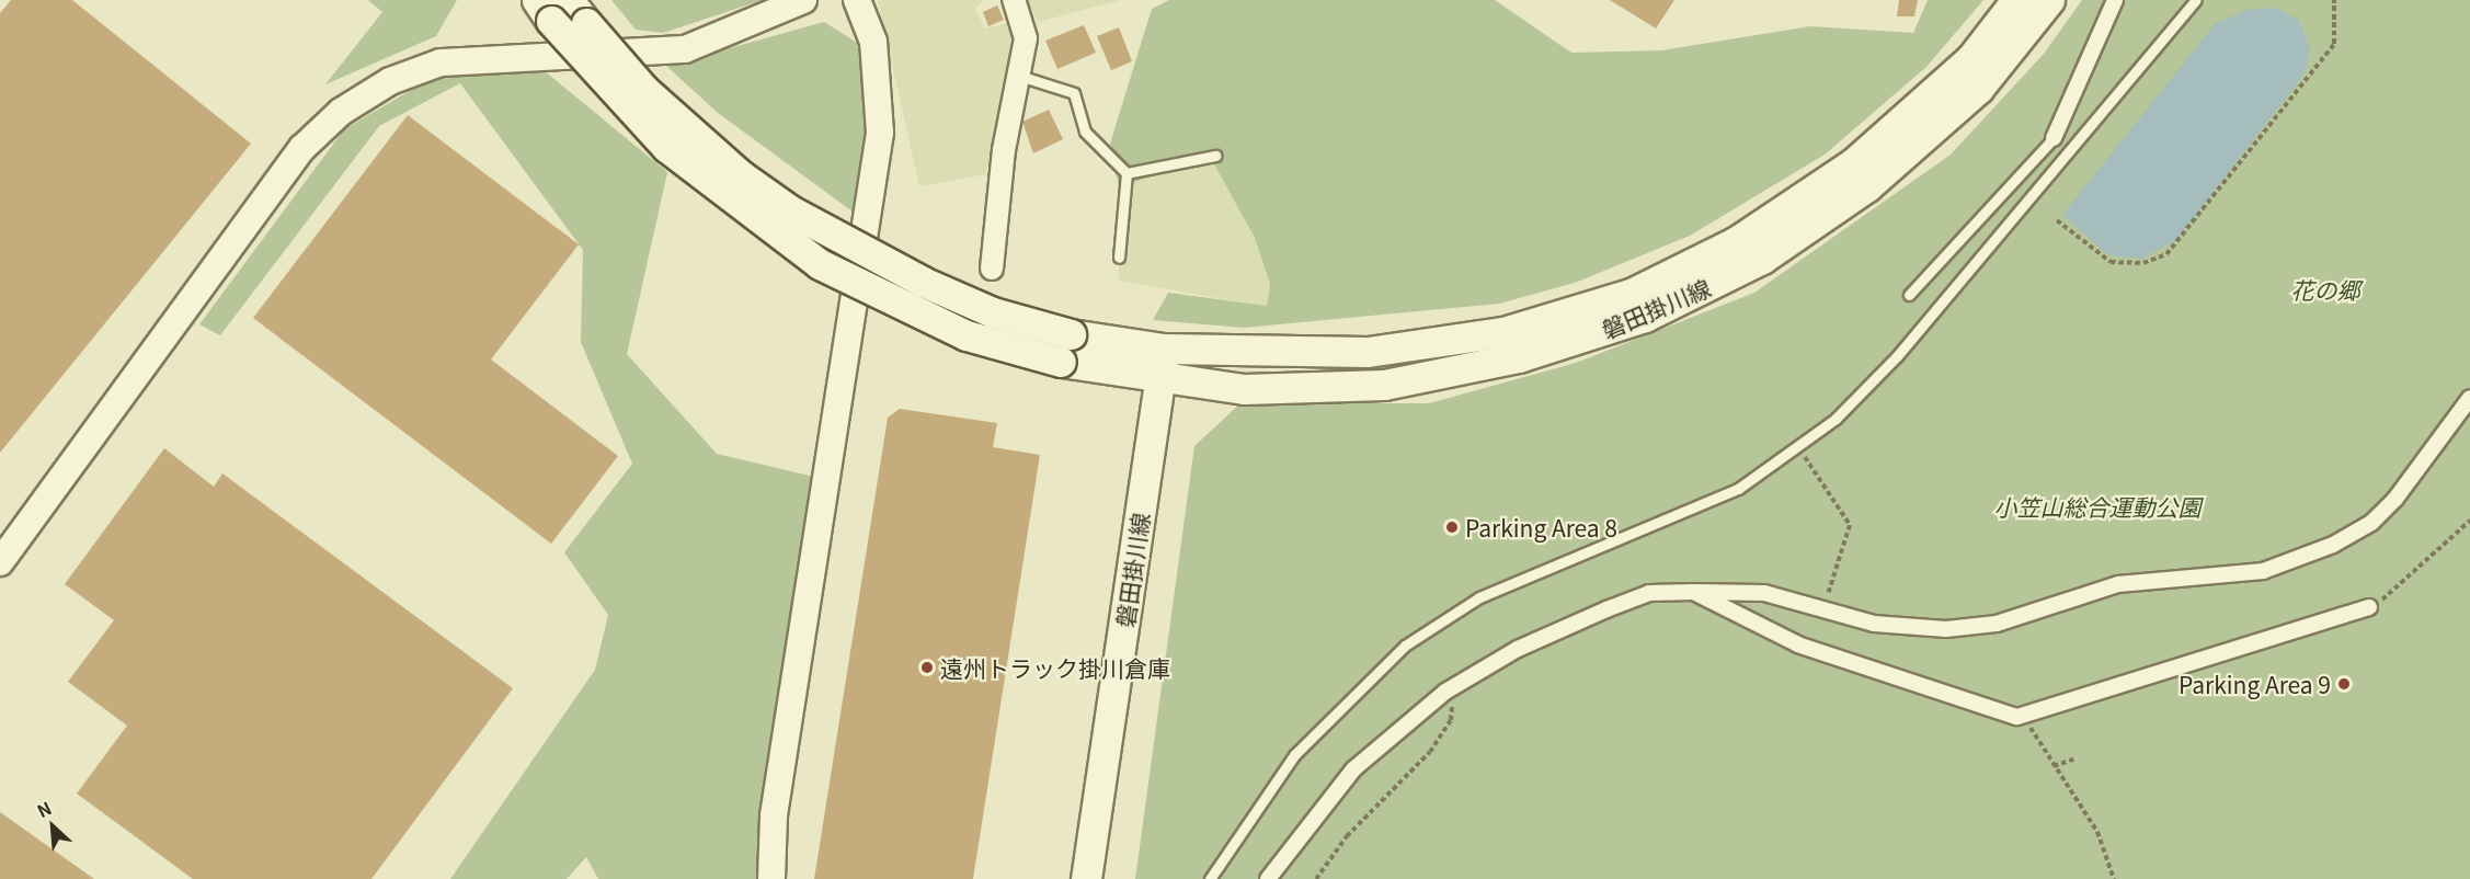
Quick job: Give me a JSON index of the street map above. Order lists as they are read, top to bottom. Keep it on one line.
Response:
{"streets":{"main road":["磐田掛川線"]},"parks":["花の郷","小笠山総合運動公園"],"places":["Parking Area 8","遠州トラック掛川倉庫","Parking Area 9"],"north":"top left"}
